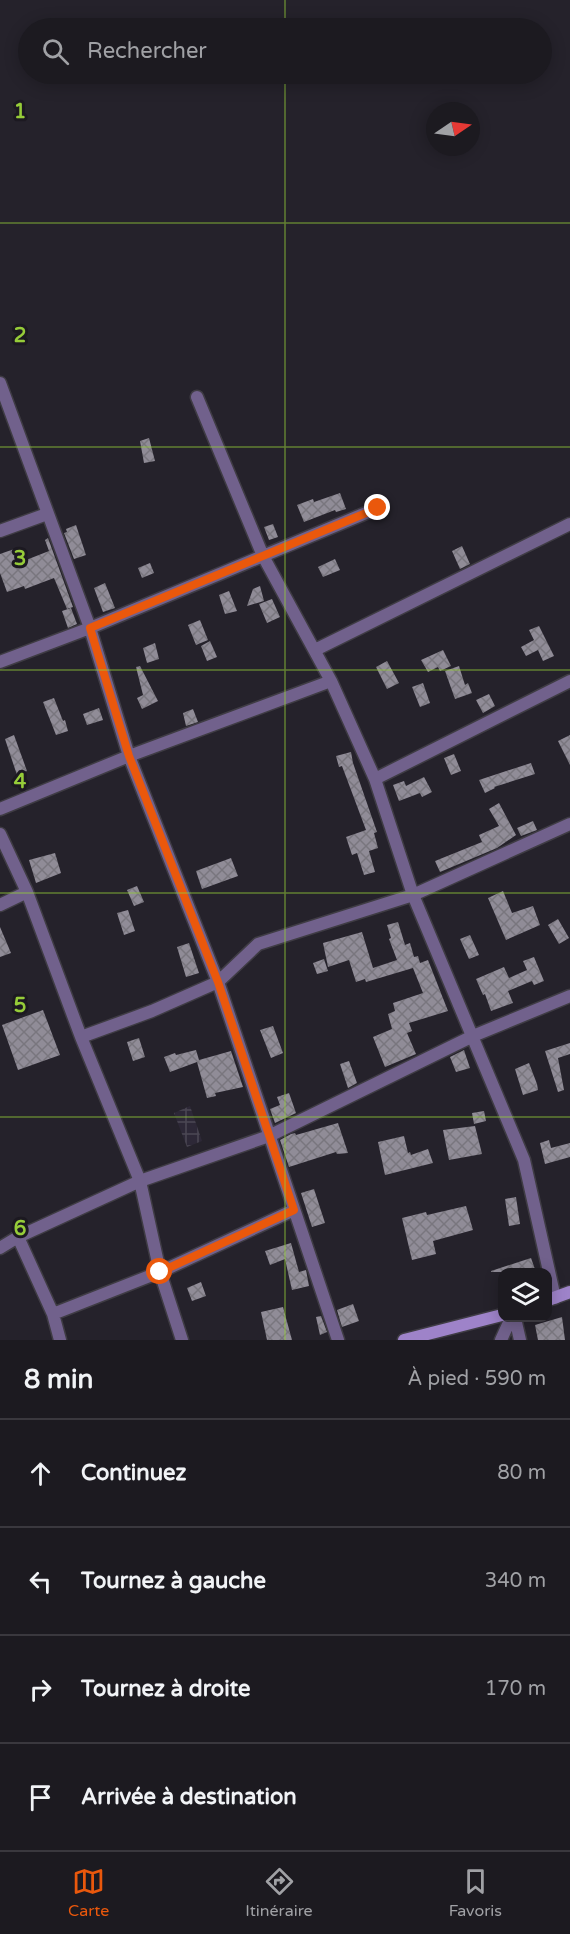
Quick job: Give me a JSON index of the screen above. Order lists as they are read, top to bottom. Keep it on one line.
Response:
{"north":"right","page":{"search":"Rechercher","heading":["8 min","À pied · 590 m"],"list":[["Continuez","80 m"],["Tournez à gauche","340 m"],["Tournez à droite","170 m"],"Arrivée à destination"],"nav":["Carte","Itinéraire","Favoris"]},"grid":{"rows":["1","2","3","4","5","6"]}}
